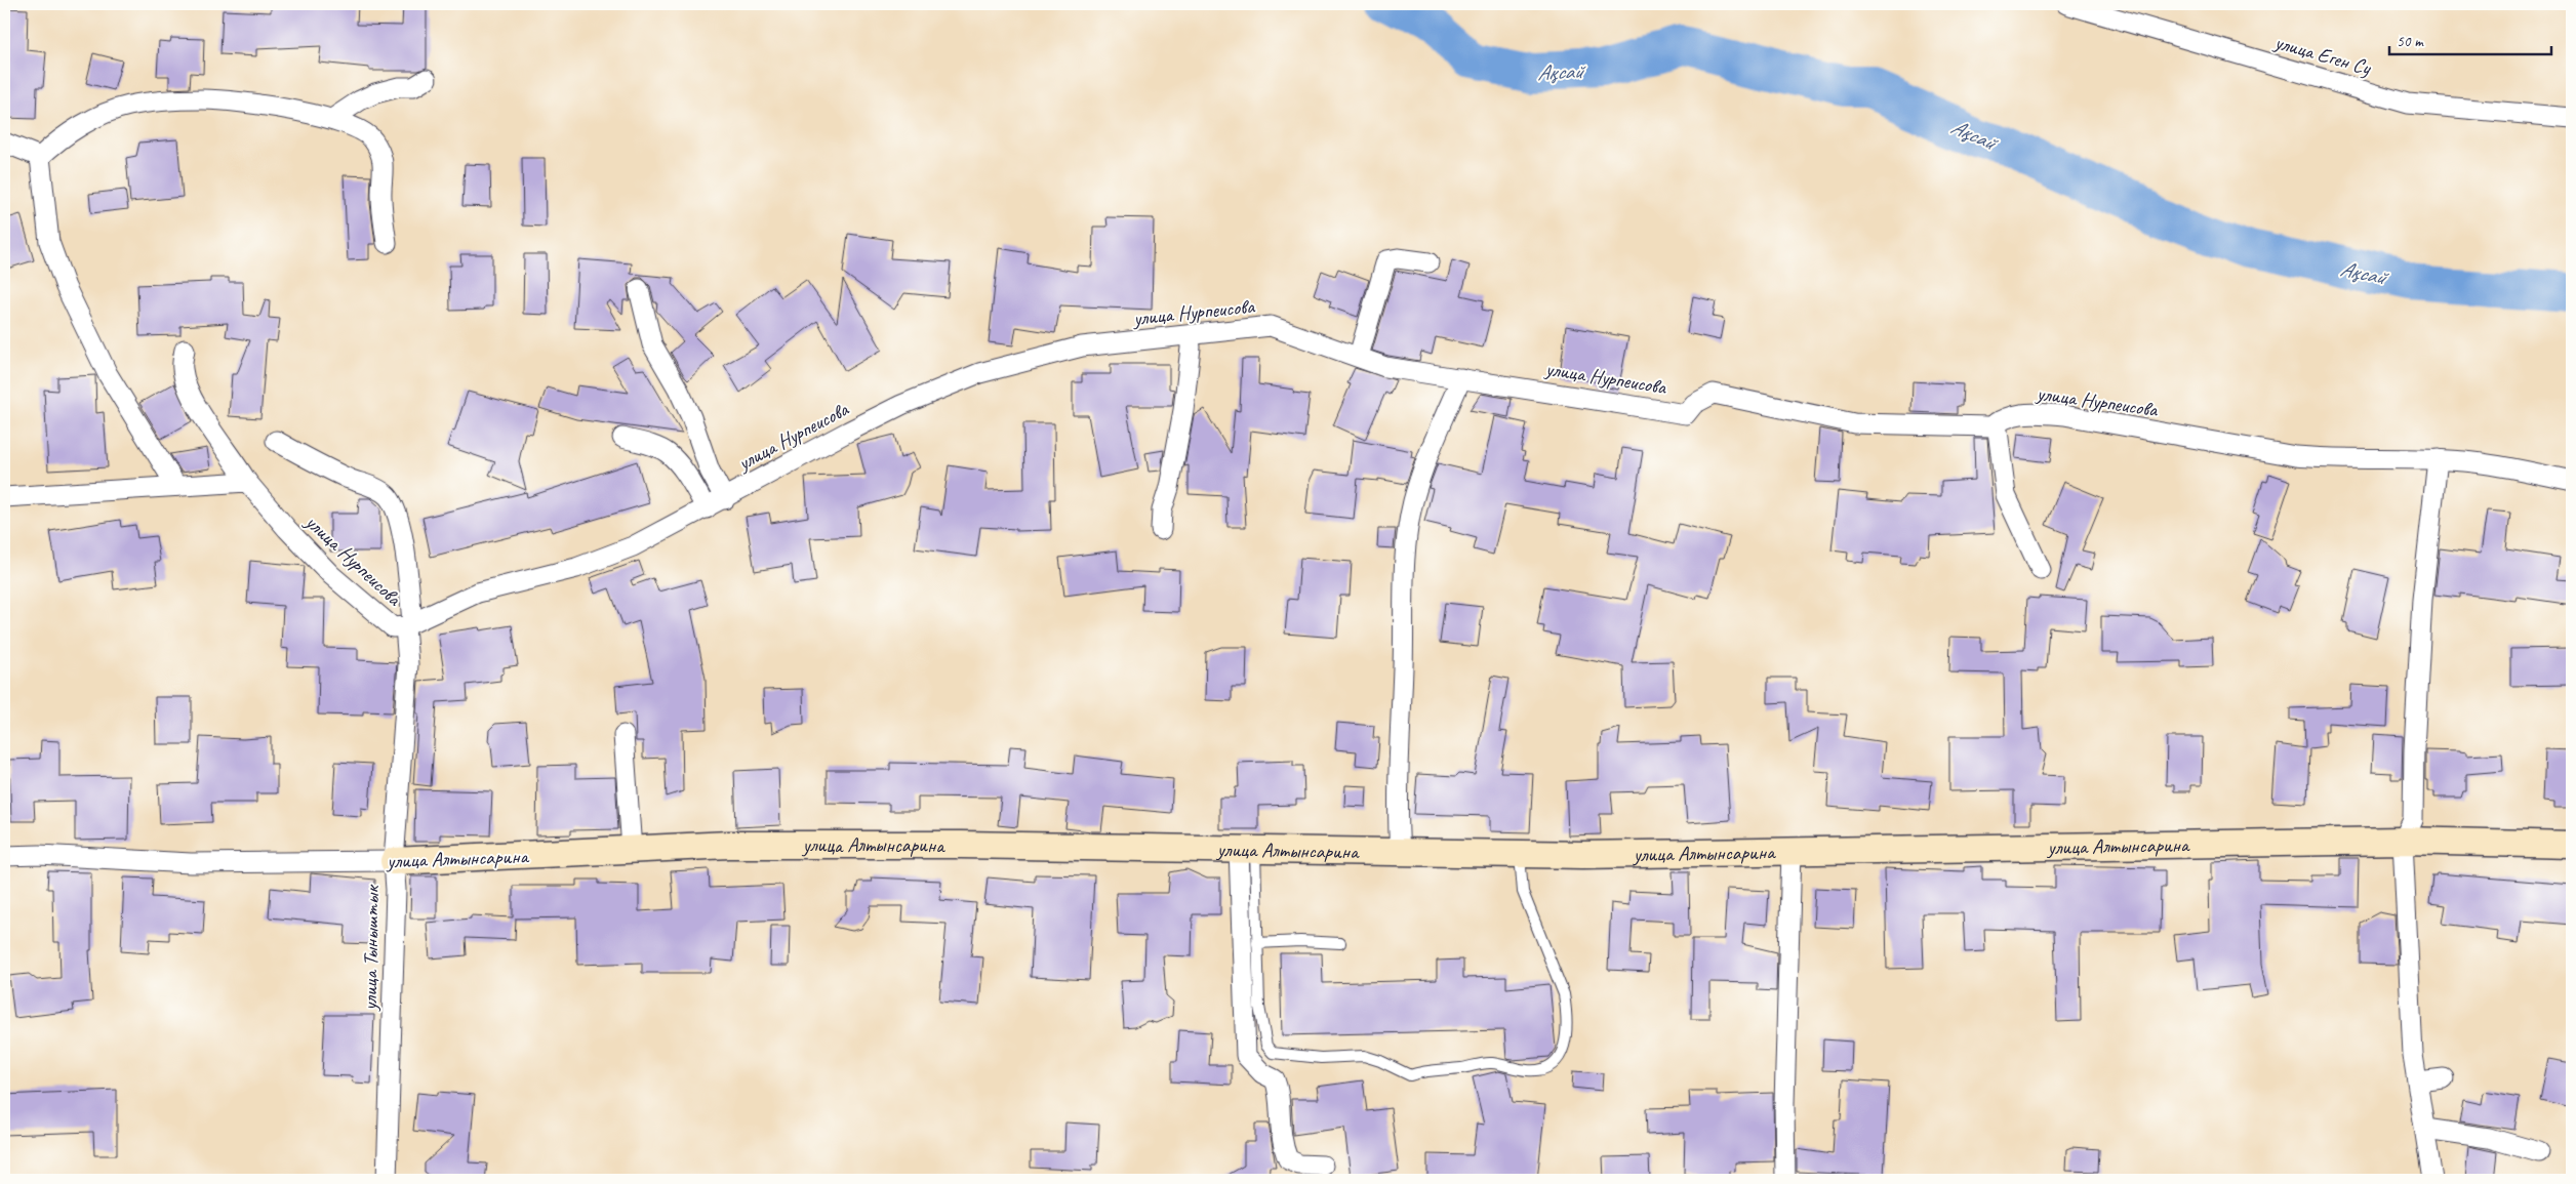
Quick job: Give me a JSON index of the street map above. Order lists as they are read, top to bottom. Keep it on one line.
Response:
{"streets":{"street":["улица Еген Су","улица Нурпеисова","улица Алтынсарина","улица Тыныштык"]},"crossings":[["улица Нурпеисова","улица Тыныштык"],["улица Алтынсарина","улица Тыныштык"]],"water":["Ақсай"],"scale_bar":"50 m"}
